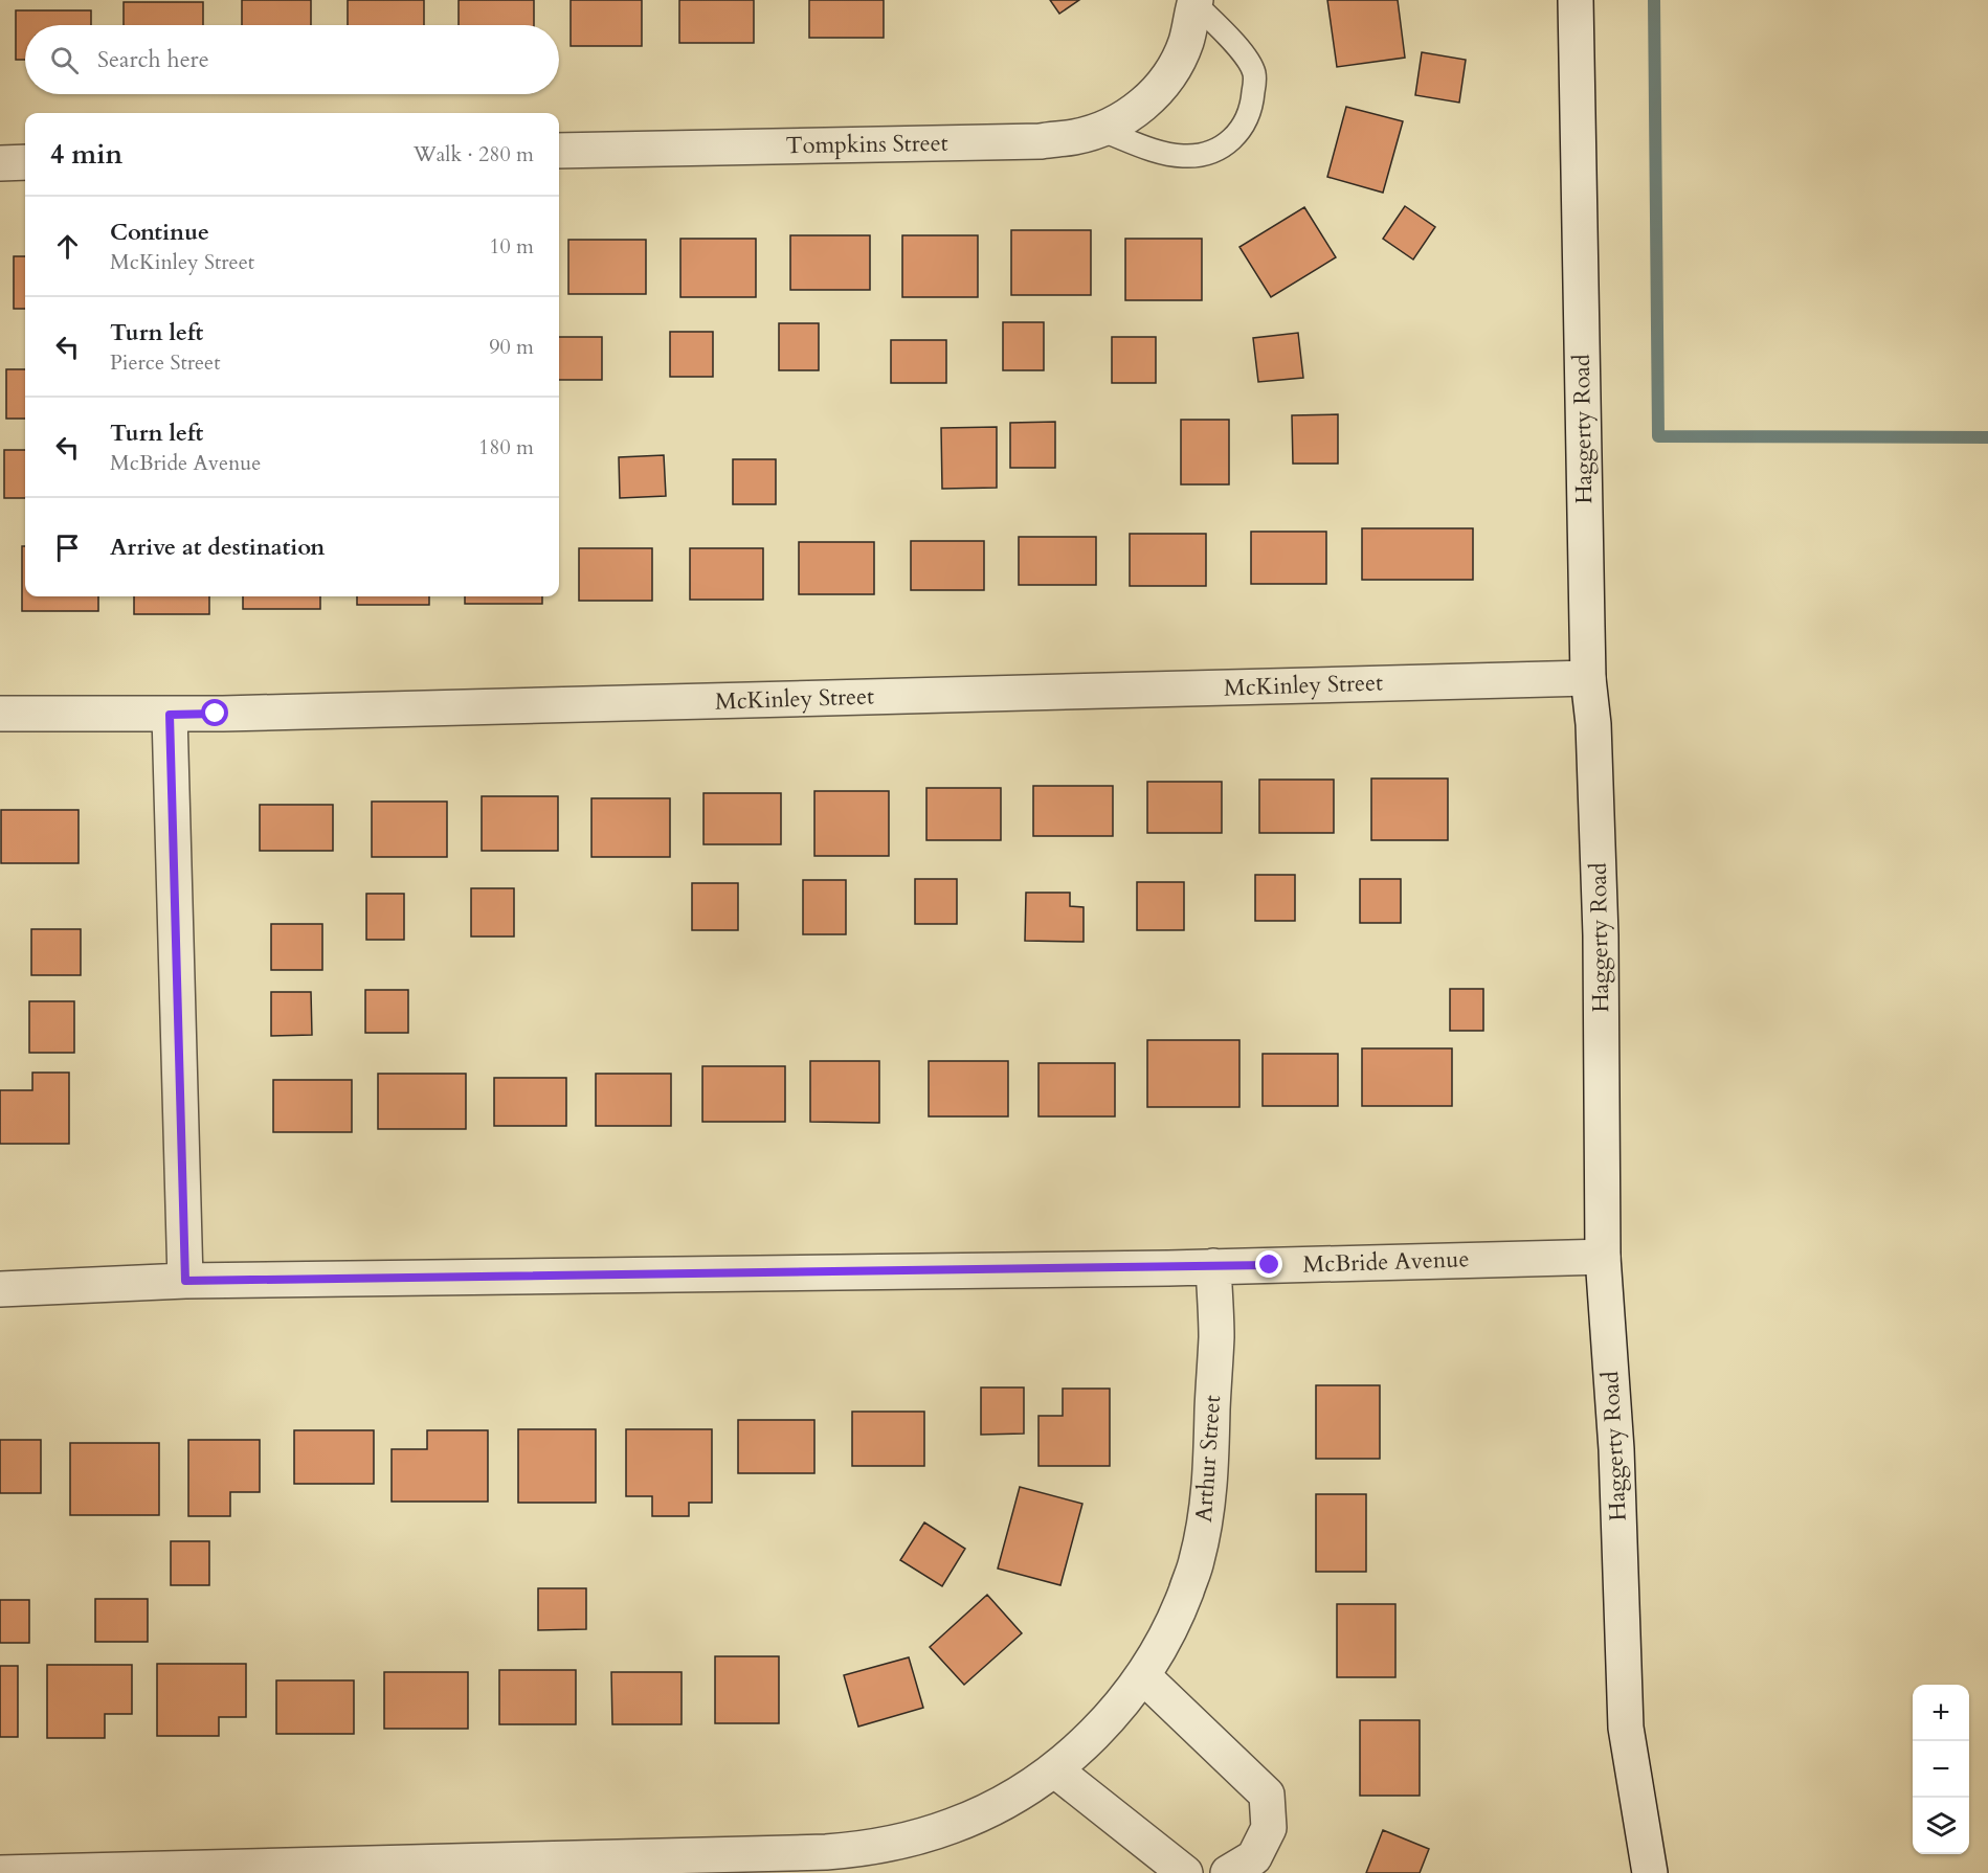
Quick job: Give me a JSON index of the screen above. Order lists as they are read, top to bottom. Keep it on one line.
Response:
{"streets":{"street":["Tompkins Street","Haggerty Road","McKinley Street","McBride Avenue","Arthur Street"]},"crossings":[["Haggerty Road","McKinley Street"],["Haggerty Road","McBride Avenue"],["McBride Avenue","Arthur Street"]],"page":{"search":"Search here","heading":["4 min","Walk · 280 m"],"list":[["Continue","McKinley Street","10 m"],["Turn left","Pierce Street","90 m"],["Turn left","McBride Avenue","180 m"],"Arrive at destination"],"map_buttons":["+","−"]}}
